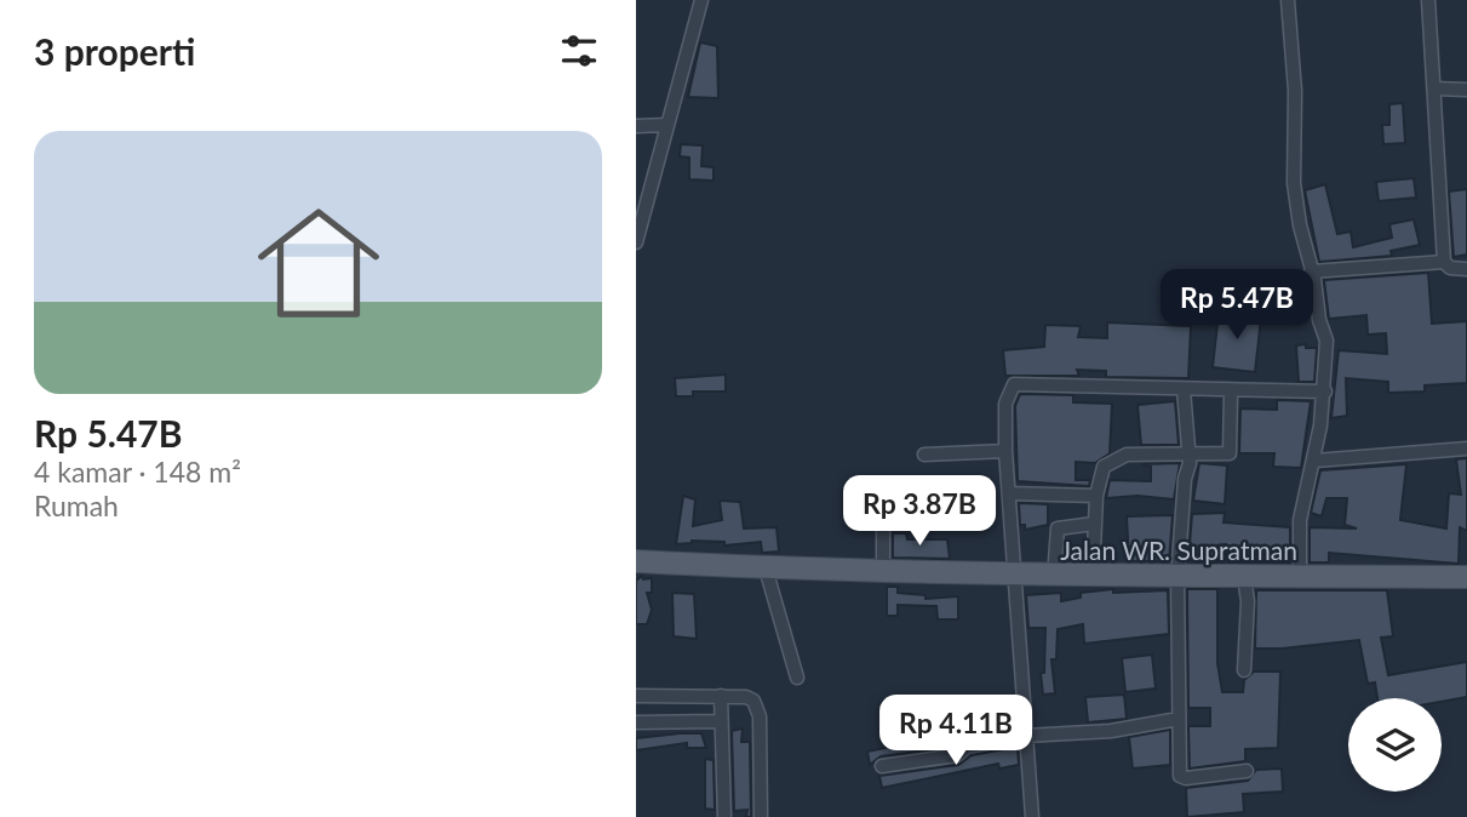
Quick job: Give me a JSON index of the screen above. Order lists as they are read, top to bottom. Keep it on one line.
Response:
{"streets":{"main road":["Jalan WR. Supratman"]},"page":{"heading":"3 properti","list":[{"name":"Rp 5.47B","note":"4 kamar · 148 m² · Rumah"}],"price":["Rp 5.47B","Rp 3.87B","Rp 4.11B"]}}
